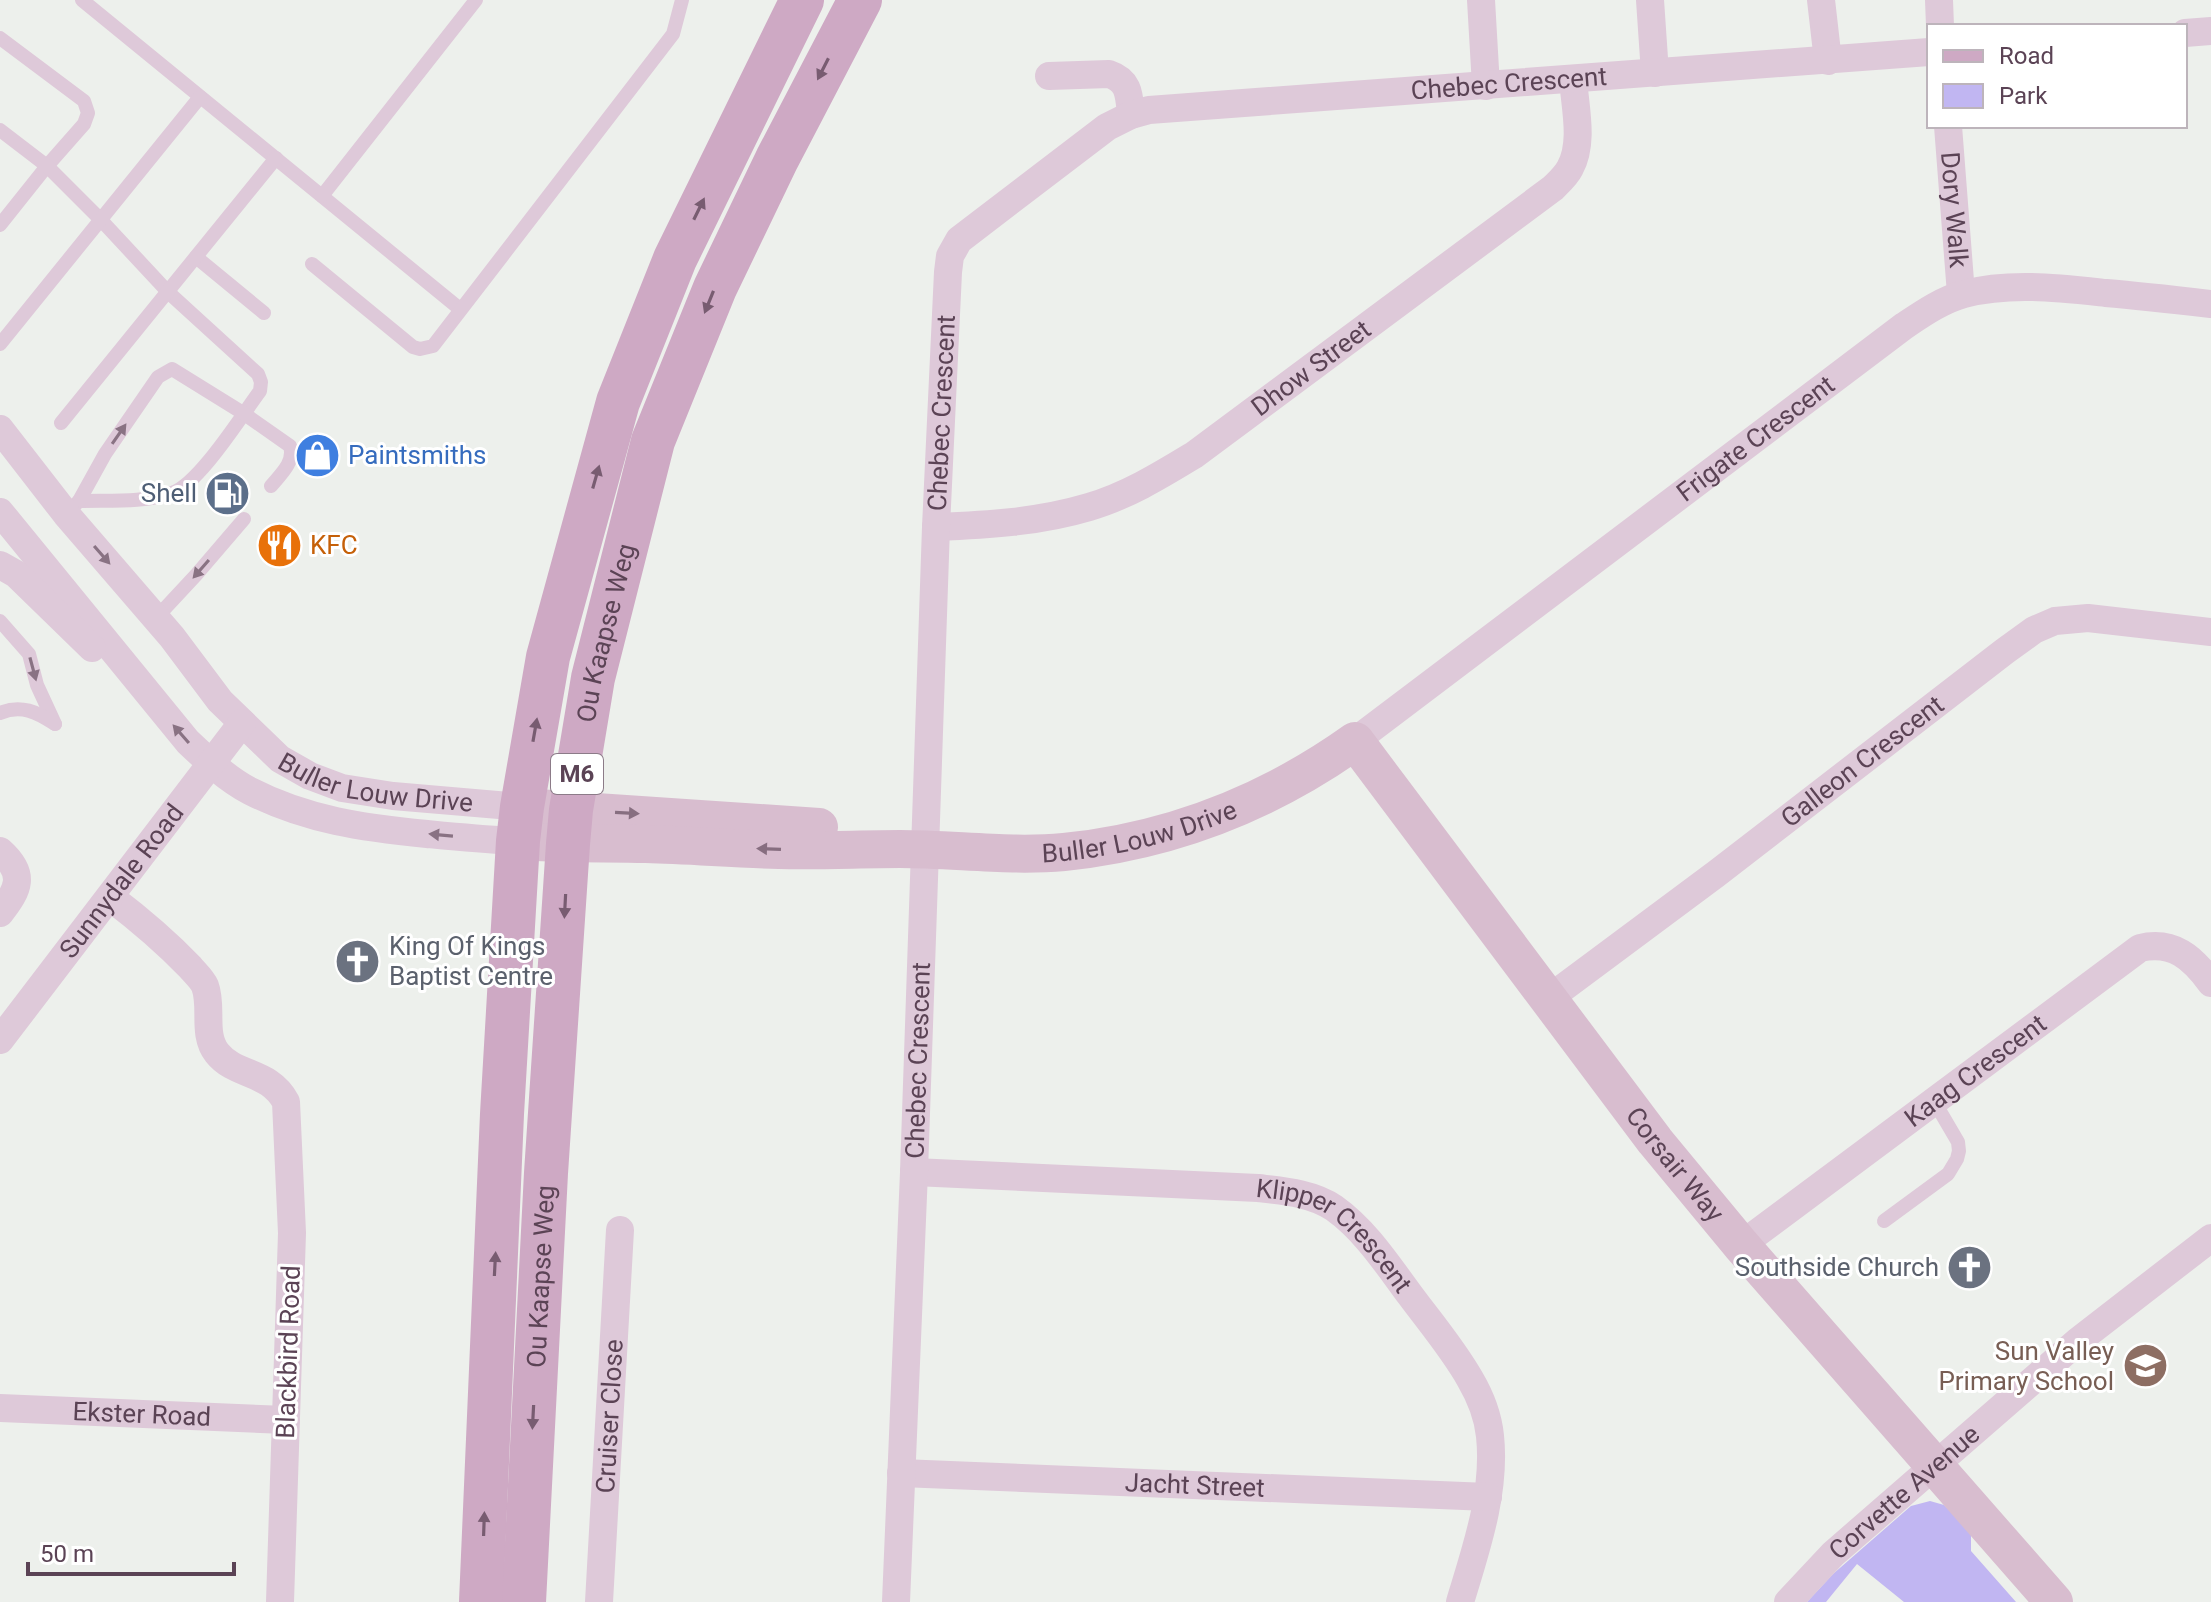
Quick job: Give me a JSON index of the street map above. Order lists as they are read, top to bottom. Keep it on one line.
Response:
{"streets":{"main road":["Ou Kaapse Weg","M6"],"street":["Chebec Crescent","Dory Walk","Dhow Street","Frigate Crescent","Galleon Crescent","Buller Louw Drive","Sunnydale Road","Kaag Crescent","Corsair Way","Klipper Crescent","Blackbird Road","Ekster Road","Cruiser Close","Jacht Street","Corvette Avenue"]},"crossings":[["Chebec Crescent","Dhow Street"],["Chebec Crescent","Buller Louw Drive"],["Chebec Crescent","Klipper Crescent"],["Chebec Crescent","Jacht Street"],["Dory Walk","Frigate Crescent"],["Frigate Crescent","Buller Louw Drive"],["Frigate Crescent","Corsair Way"],["Ou Kaapse Weg","Buller Louw Drive"],["Galleon Crescent","Corsair Way"],["Buller Louw Drive","Sunnydale Road"],["Buller Louw Drive","Corsair Way"],["Sunnydale Road","Blackbird Road"],["Kaag Crescent","Corsair Way"],["Corsair Way","Corvette Avenue"],["Klipper Crescent","Jacht Street"],["Blackbird Road","Ekster Road"]],"places":{"shop":["Paintsmiths"],"fuel station":["Shell"],"restaurant":["KFC"],"church":["King Of Kings Baptist Centre","Southside Church"],"school or university":["Sun Valley Primary School"]},"legend":["Road","Park"],"scale_bar":"50 m"}
